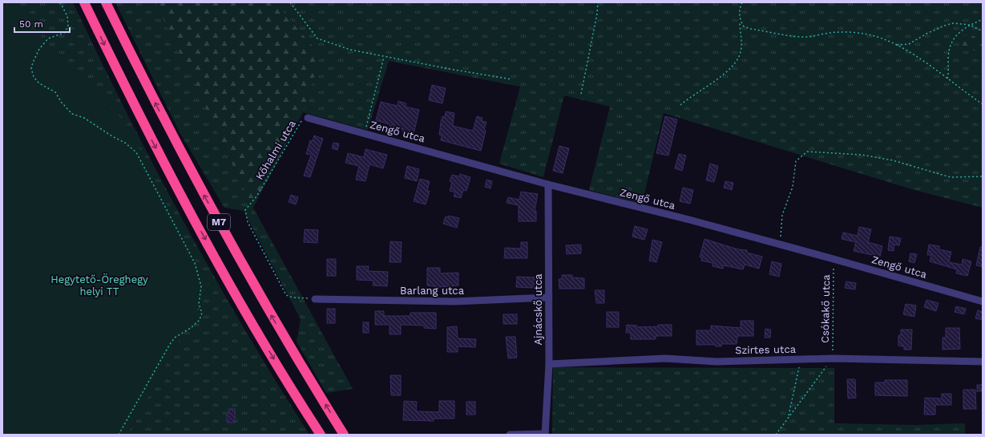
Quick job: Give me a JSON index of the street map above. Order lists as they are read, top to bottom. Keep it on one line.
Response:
{"streets":{"highway":["M7"],"street":["Zengő utca","Barlang utca","Ajnácskő utca","Szirtes utca"],"path":["Kőhalmi utca","Csókakő utca"]},"crossings":[["Zengő utca","Kőhalmi utca"],["Zengő utca","Csókakő utca"],["Zengő utca","Ajnácskő utca"],["Kőhalmi utca","Barlang utca"],["Barlang utca","Ajnácskő utca"],["Csókakő utca","Szirtes utca"],["Ajnácskő utca","Szirtes utca"]],"parks":["Hegytető-Öreghegy helyi TT"],"scale_bar":"50 m"}
